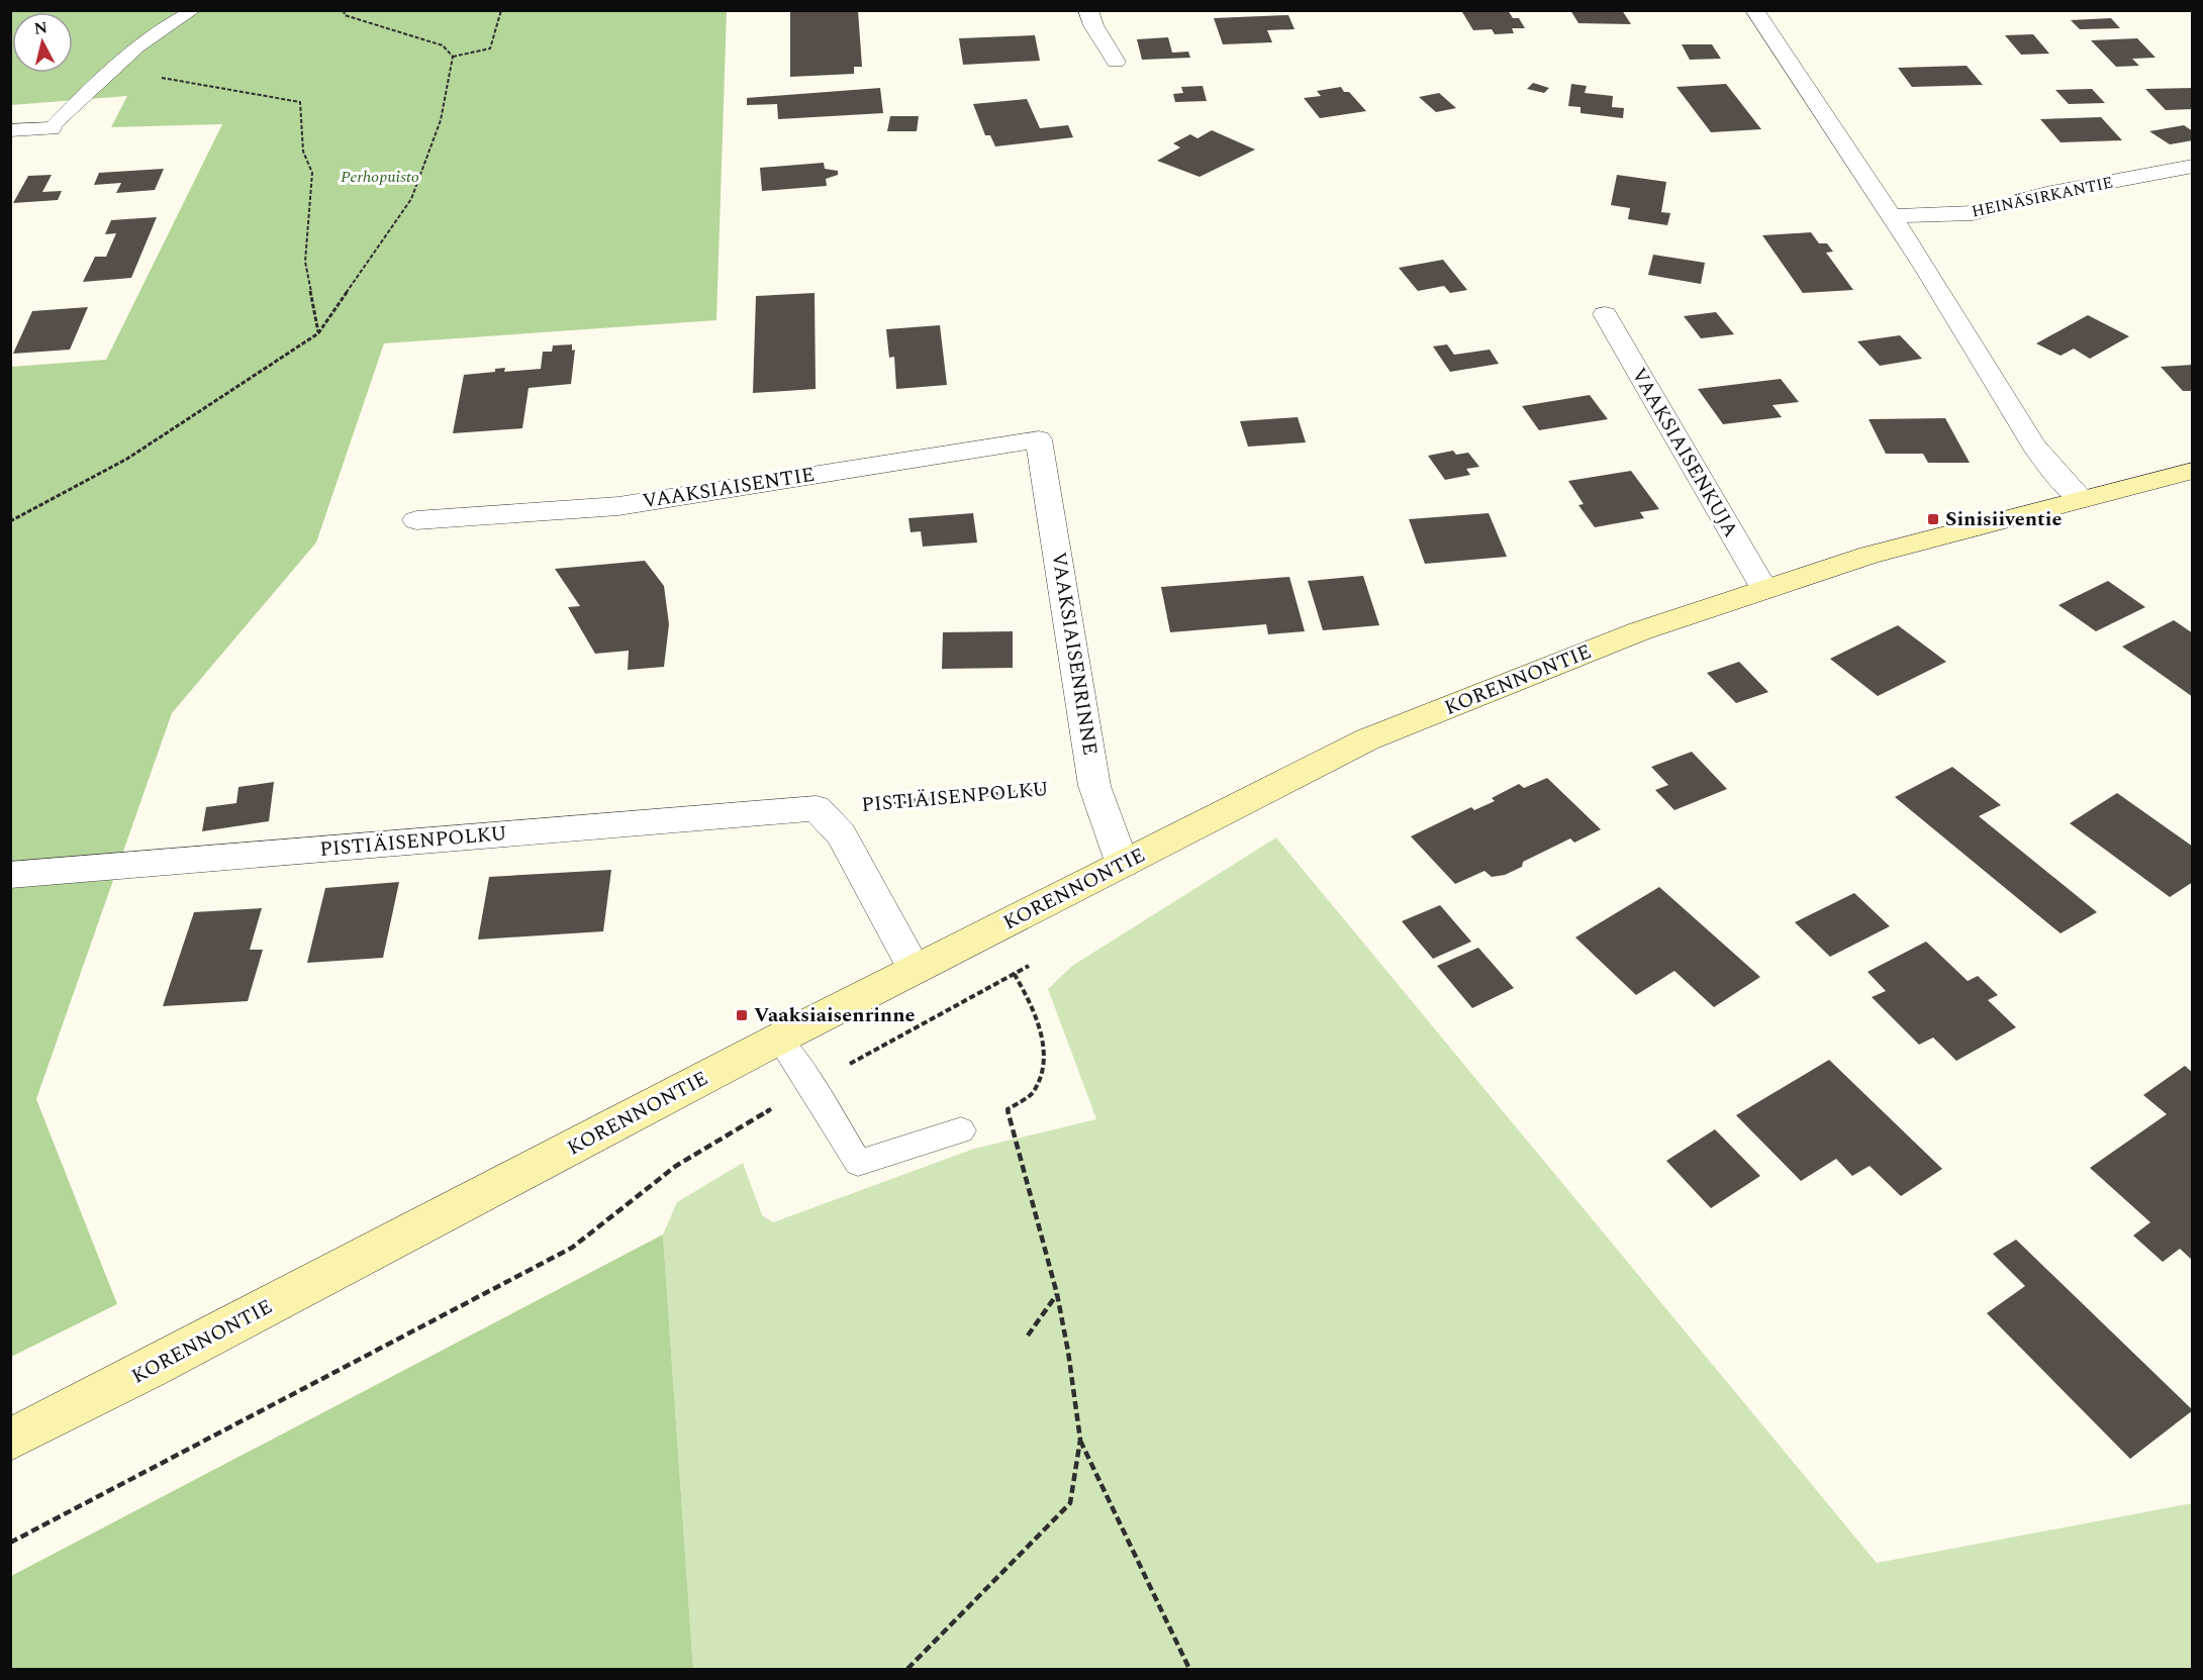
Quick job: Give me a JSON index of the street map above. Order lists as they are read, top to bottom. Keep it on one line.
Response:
{"streets":{"street":["HEINÄSIRKANTIE","VAAKSIAISENKUJA","VAAKSIAISENTIE","VAAKSIAISENRINNE","KORENNONTIE","PISTIÄISENPOLKU"]},"crossings":[["VAAKSIAISENKUJA","KORENNONTIE"],["VAAKSIAISENTIE","VAAKSIAISENRINNE"],["VAAKSIAISENRINNE","KORENNONTIE"],["VAAKSIAISENRINNE","PISTIÄISENPOLKU"],["KORENNONTIE","PISTIÄISENPOLKU"]],"parks":["Perhopuisto"],"places":{"transit":["Sinisiiventie","Vaaksiaisenrinne"]},"north":"top"}
